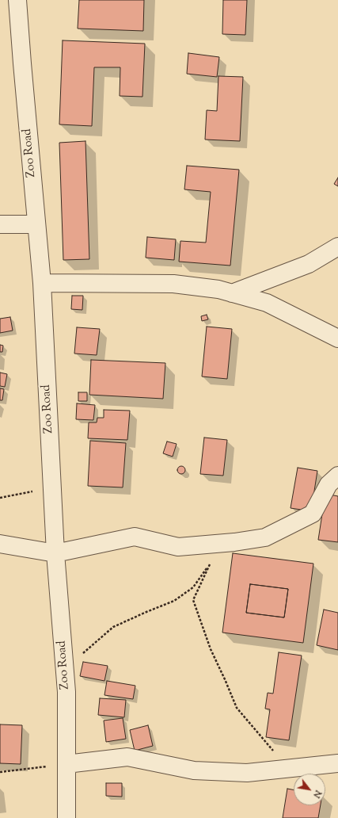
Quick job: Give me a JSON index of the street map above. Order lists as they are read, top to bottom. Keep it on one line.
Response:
{"streets":{"street":["Zoo Road"]},"north":"bottom right"}
